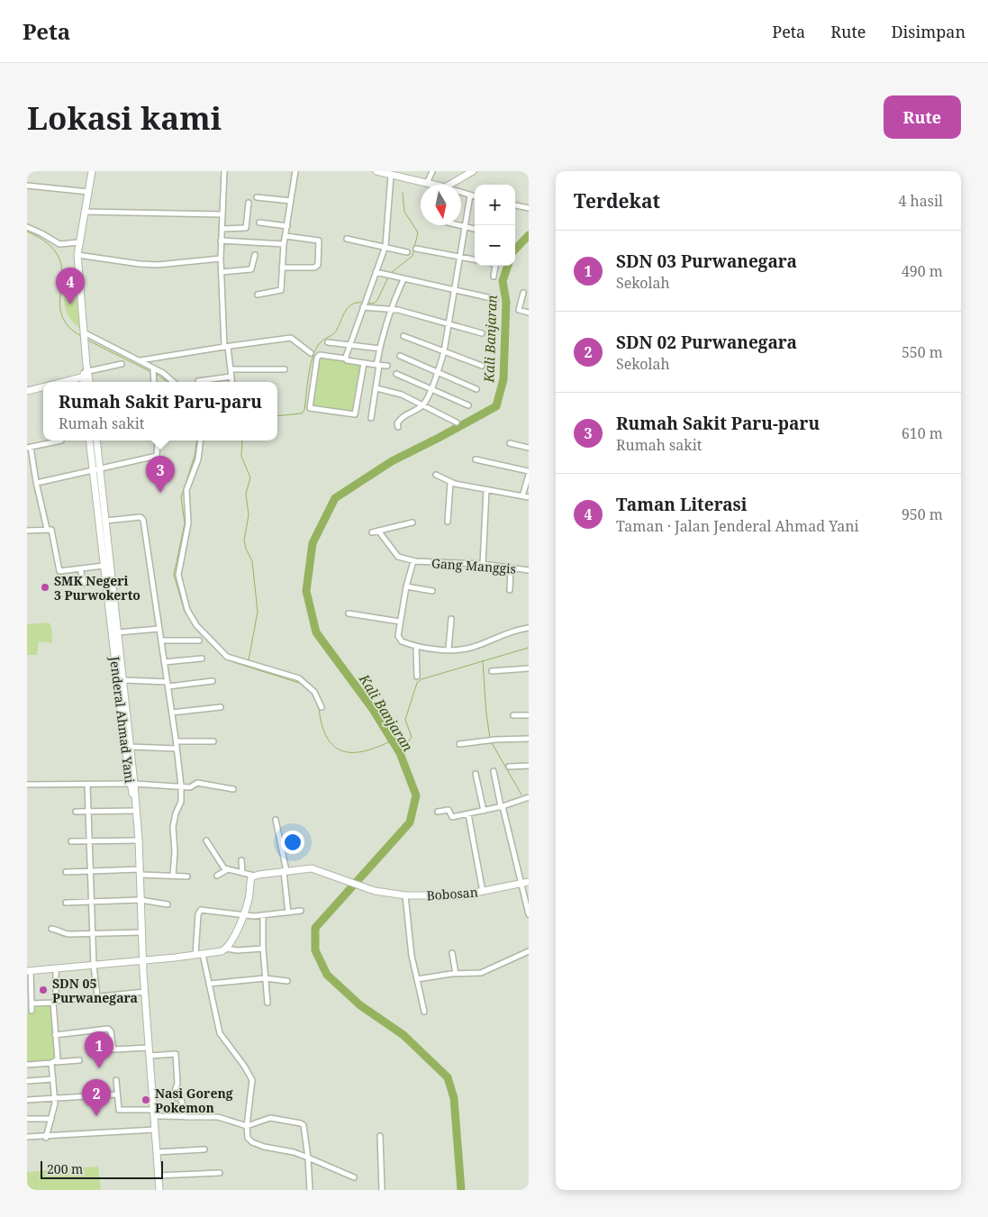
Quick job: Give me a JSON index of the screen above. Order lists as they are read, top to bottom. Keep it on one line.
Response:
{"streets":{"main road":["Jenderal Ahmad Yani","Bobosan"],"street":["Gang Manggis"]},"water":["Kali Banjaran"],"places":["SMK Negeri 3 Purwokerto","SDN 05 Purwanegara","Nasi Goreng Pokemon"],"scale_bar":"200 m","north":"bottom","page":{"header":"Peta","nav":["Peta","Rute","Disimpan"],"buttons":"Rute","title":"Lokasi kami","heading":["Terdekat","4 hasil"],"map_buttons":["+","−"],"list":[{"mark":"1","name":"SDN 03 Purwanegara","note":"Sekolah","value":"490 m"},{"mark":"2","name":"SDN 02 Purwanegara","note":"Sekolah","value":"550 m"},{"mark":"3","name":"Rumah Sakit Paru-paru","note":"Rumah sakit","value":"610 m"},{"mark":"4","name":"Taman Literasi","note":"Taman · Jalan Jenderal Ahmad Yani","value":"950 m"}],"pins":["4","3","1","2"],"popup":["Rumah Sakit Paru-paru","Rumah sakit"],"scale":"200 m"}}
